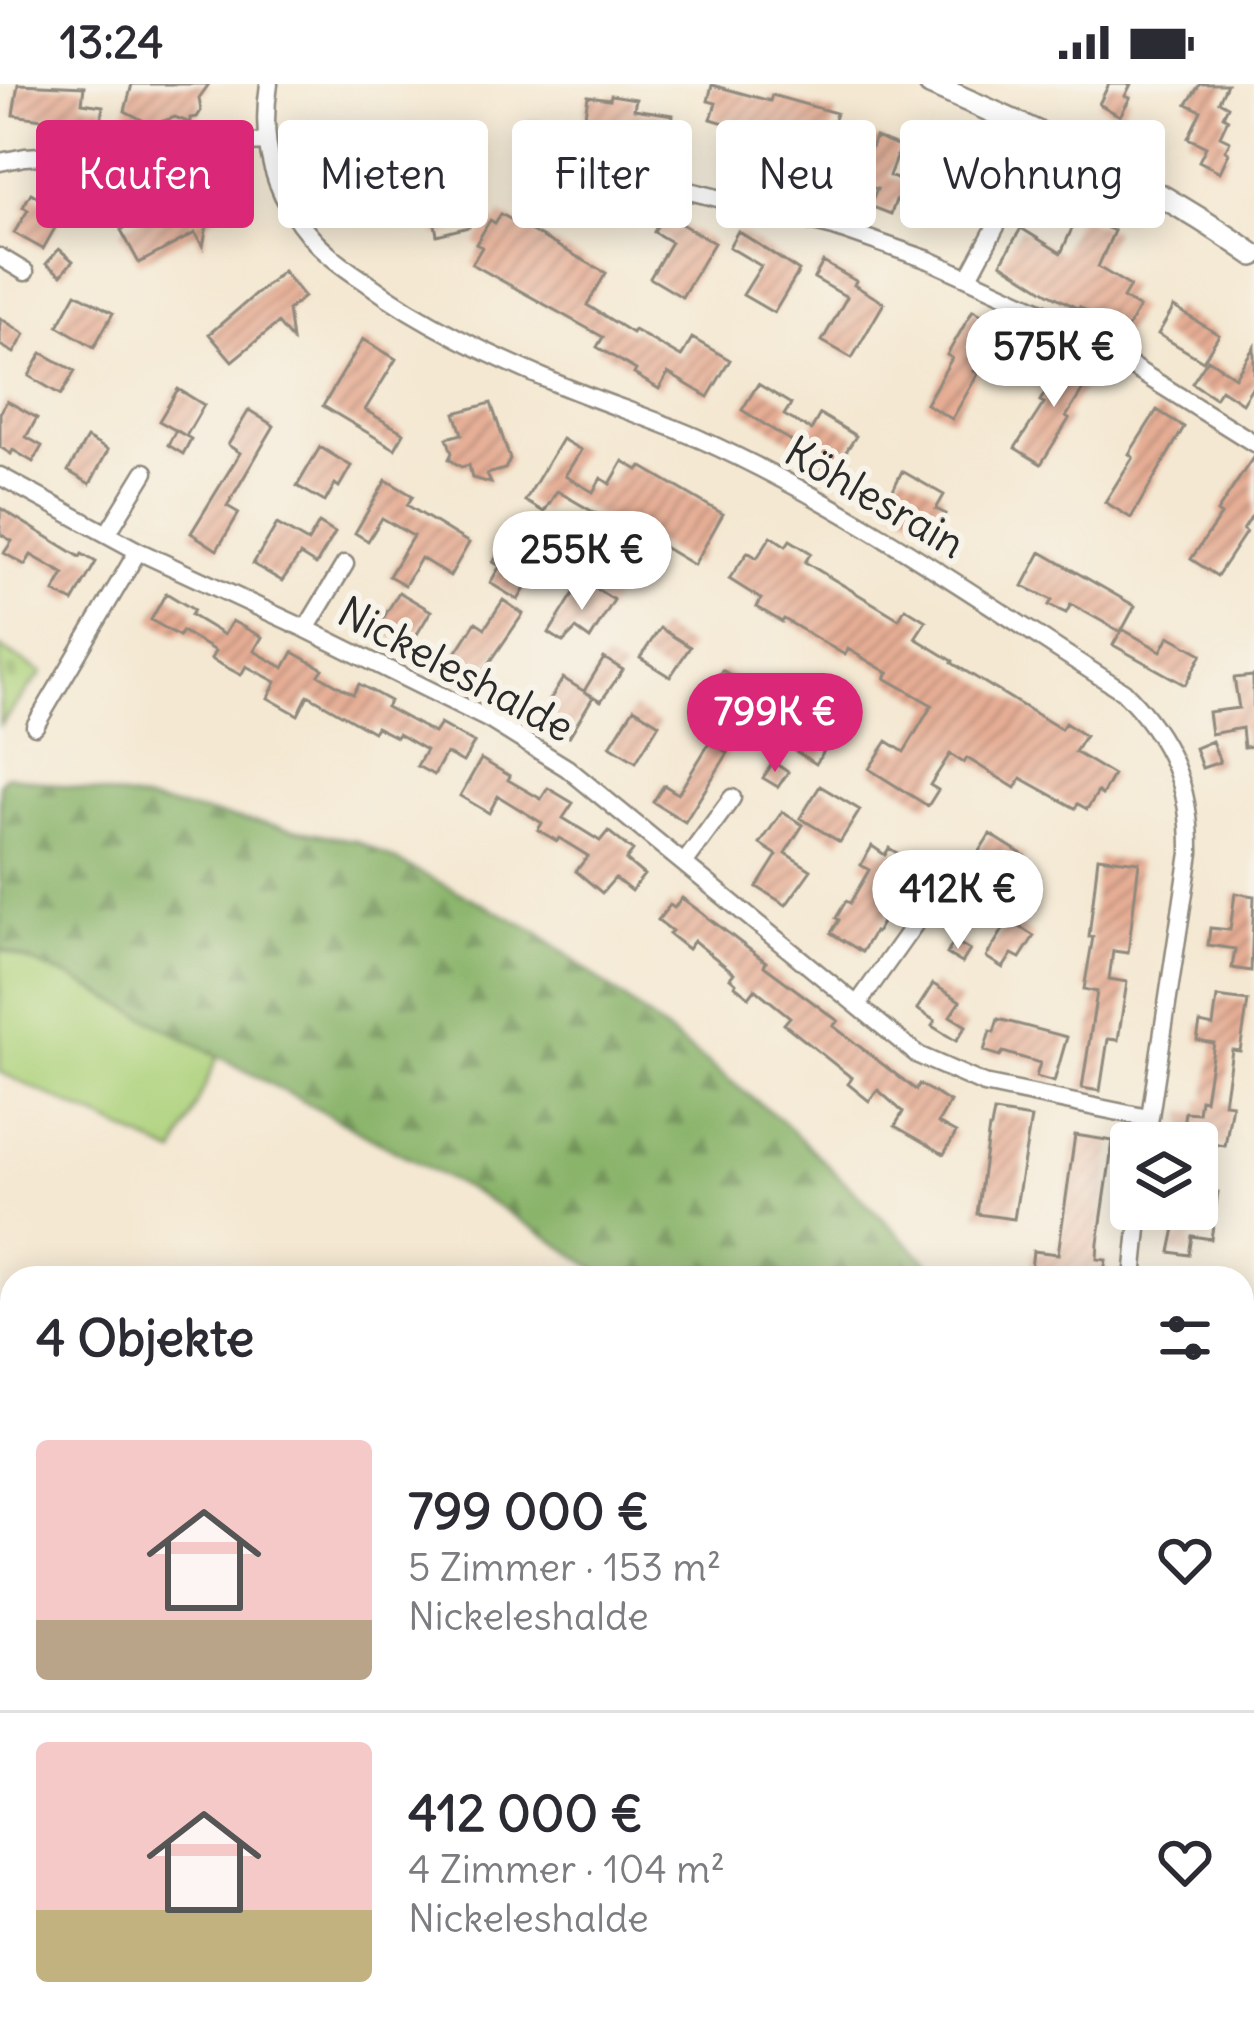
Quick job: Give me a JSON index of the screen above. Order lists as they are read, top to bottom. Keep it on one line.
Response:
{"streets":{"street":["Köhlesrain","Nickeleshalde"]},"crossings":[["Köhlesrain","Nickeleshalde"]],"page":{"status":"13:24","chip":["Kaufen","Mieten","Filter","Neu","Wohnung"],"price":["575K €","255K €","799K €","412K €"],"heading":"4 Objekte","list":[{"name":"799 000 €","note":"5 Zimmer · 153 m² · Nickeleshalde"},{"name":"412 000 €","note":"4 Zimmer · 104 m² · Nickeleshalde"}]}}
